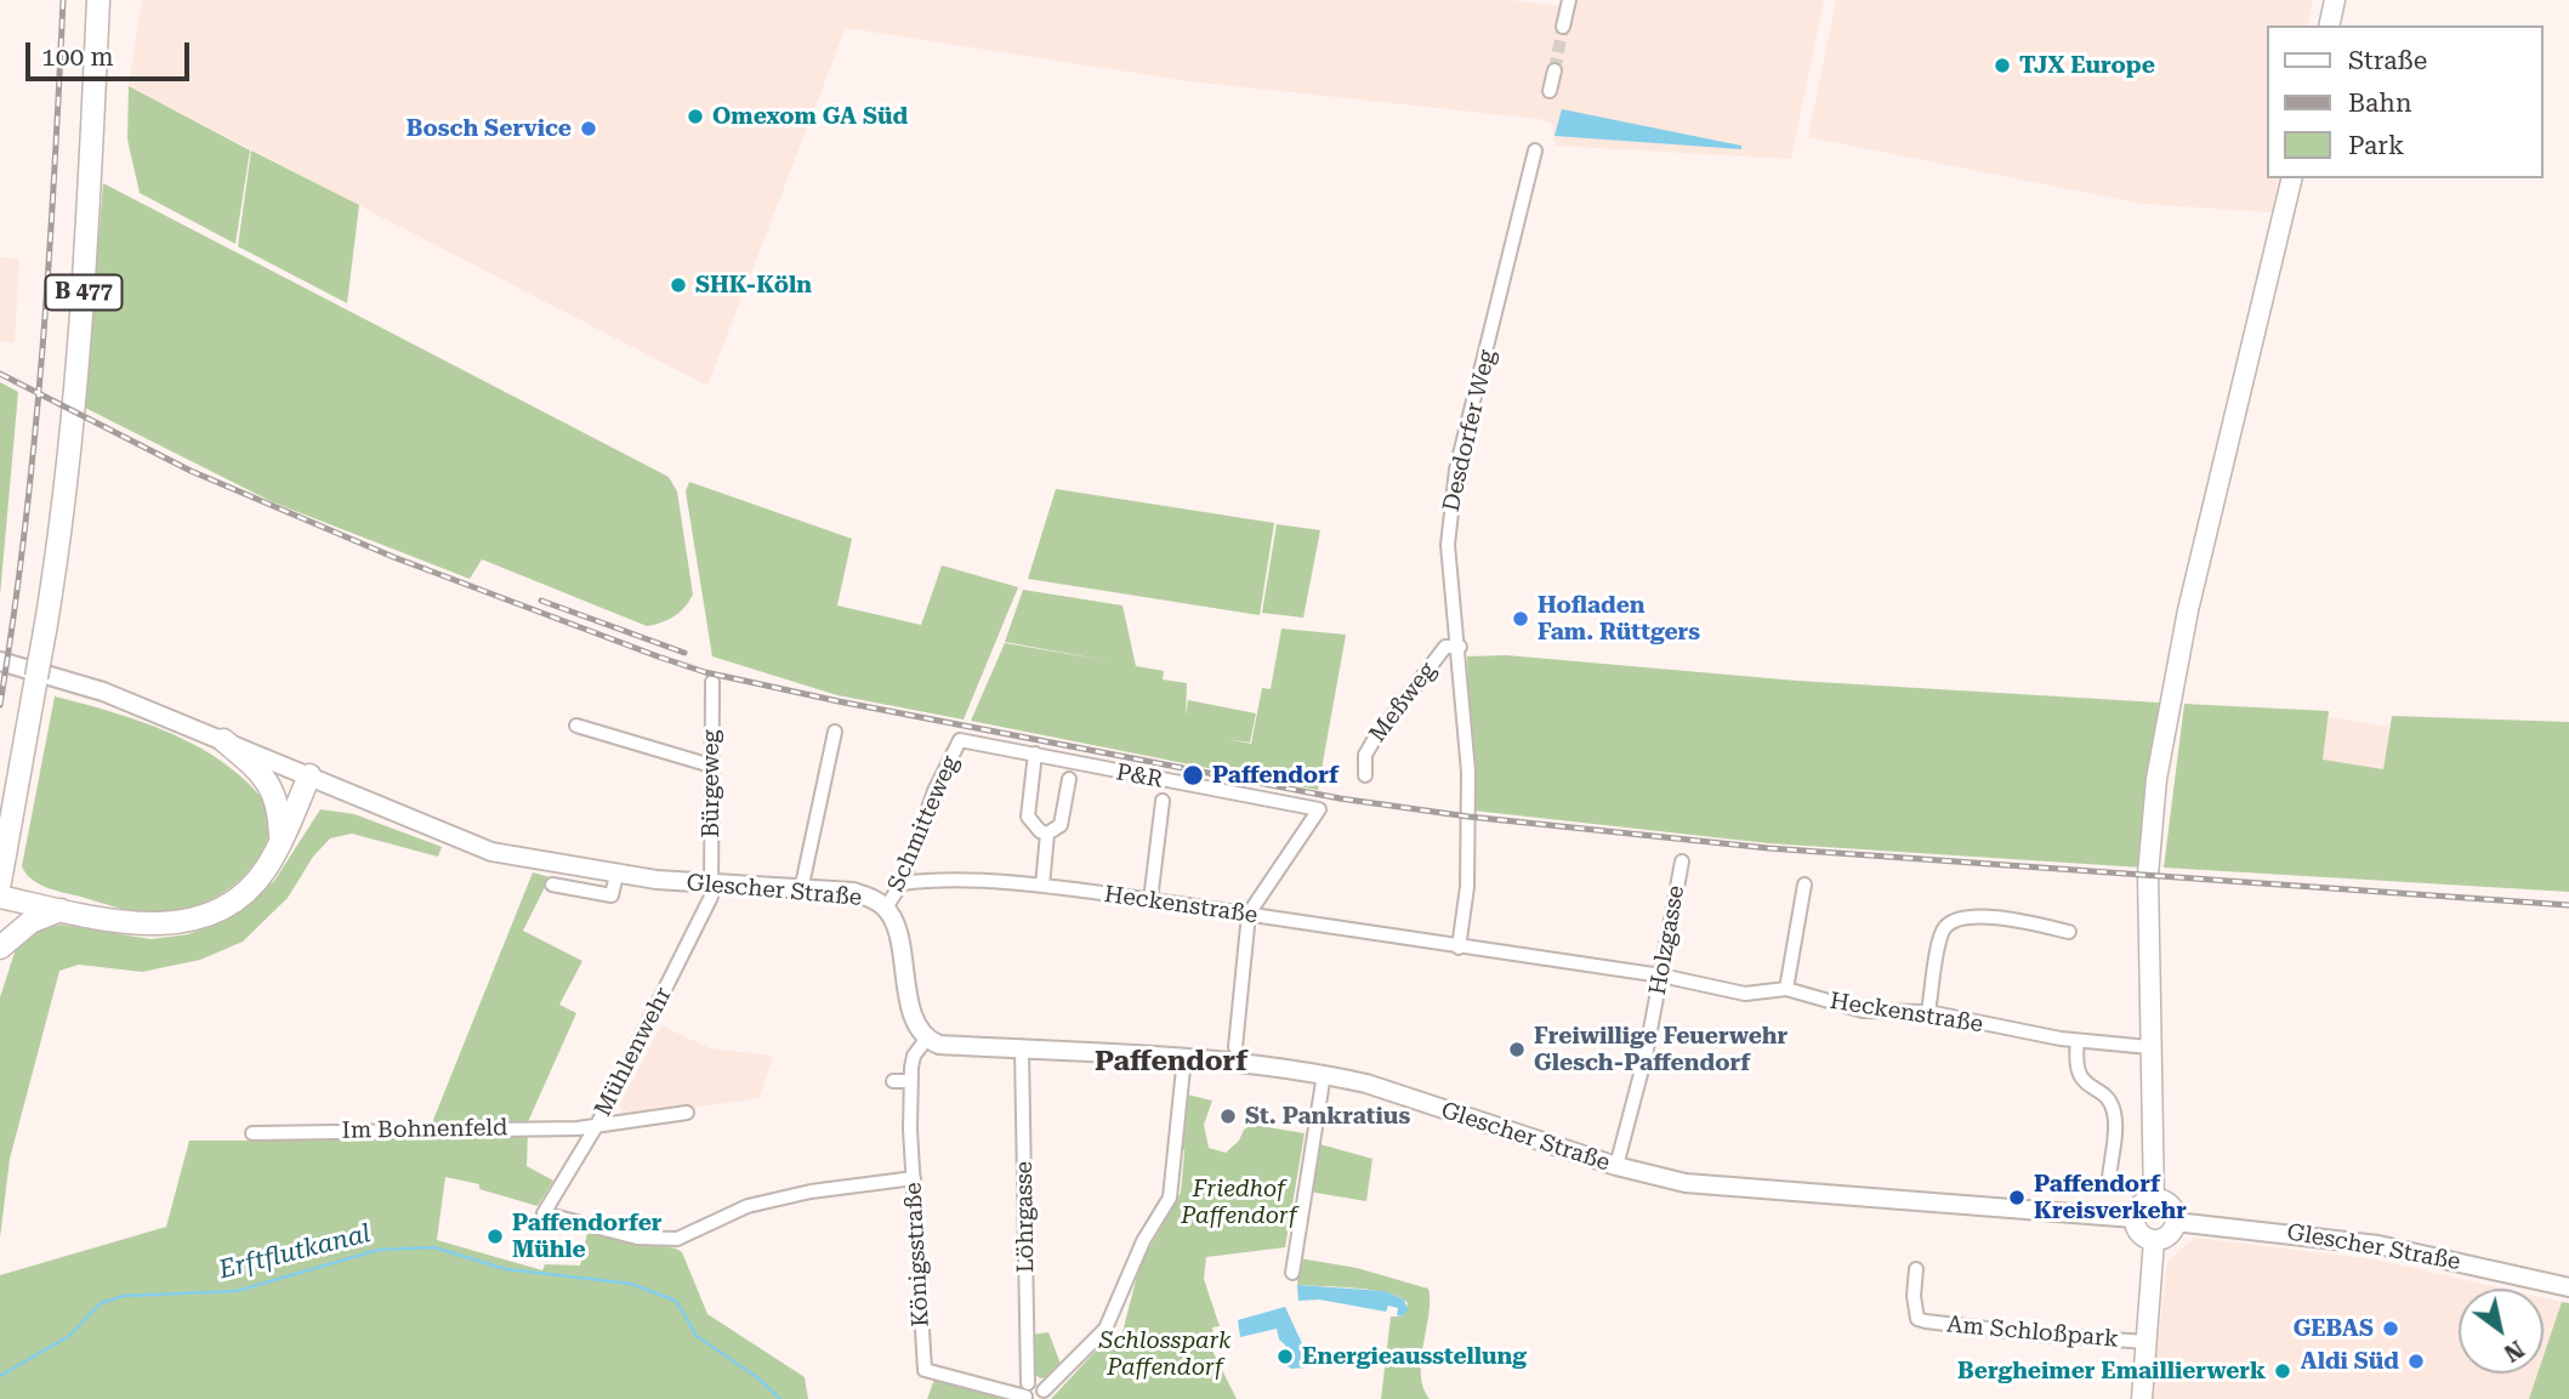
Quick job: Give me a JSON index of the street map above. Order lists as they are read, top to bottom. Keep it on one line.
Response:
{"streets":{"main road":["B 477"],"street":["Desdorfer Weg","Meßweg","P&R","Bürgeweg","Schmitteweg","Glescher Straße","Heckenstraße","Holzgasse","Mühlenwehr","Im Bohnenfeld","Löhrgasse","Königsstraße","Am Schloßpark"]},"crossings":[["Desdorfer Weg","Meßweg"],["Desdorfer Weg","Heckenstraße"],["P&R","Schmitteweg"],["P&R","Heckenstraße"],["Bürgeweg","Glescher Straße"],["Bürgeweg","Mühlenwehr"],["Schmitteweg","Glescher Straße"],["Schmitteweg","Heckenstraße"],["Glescher Straße","Holzgasse"],["Glescher Straße","Mühlenwehr"],["Glescher Straße","Löhrgasse"],["Glescher Straße","Königsstraße"],["Heckenstraße","Holzgasse"],["Mühlenwehr","Im Bohnenfeld"],["Mühlenwehr","Königsstraße"],["Löhrgasse","Königsstraße"]],"districts":["Paffendorf"],"water":["Erftflutkanal"],"parks":["Friedhof Paffendorf","Schlosspark Paffendorf"],"places":["TJX Europe","Omexom GA Süd","Bosch Service","SHK-Köln","Hofladen Fam. Rüttgers","Paffendorf","Freiwillige Feuerwehr Glesch-Paffendorf","St. Pankratius","Paffendorf Kreisverkehr","Paffendorfer Mühle","GEBAS","Energieausstellung","Aldi Süd","Bergheimer Emaillierwerk"],"legend":["Straße","Bahn","Park"],"scale_bar":"100 m","north":"bottom right"}
